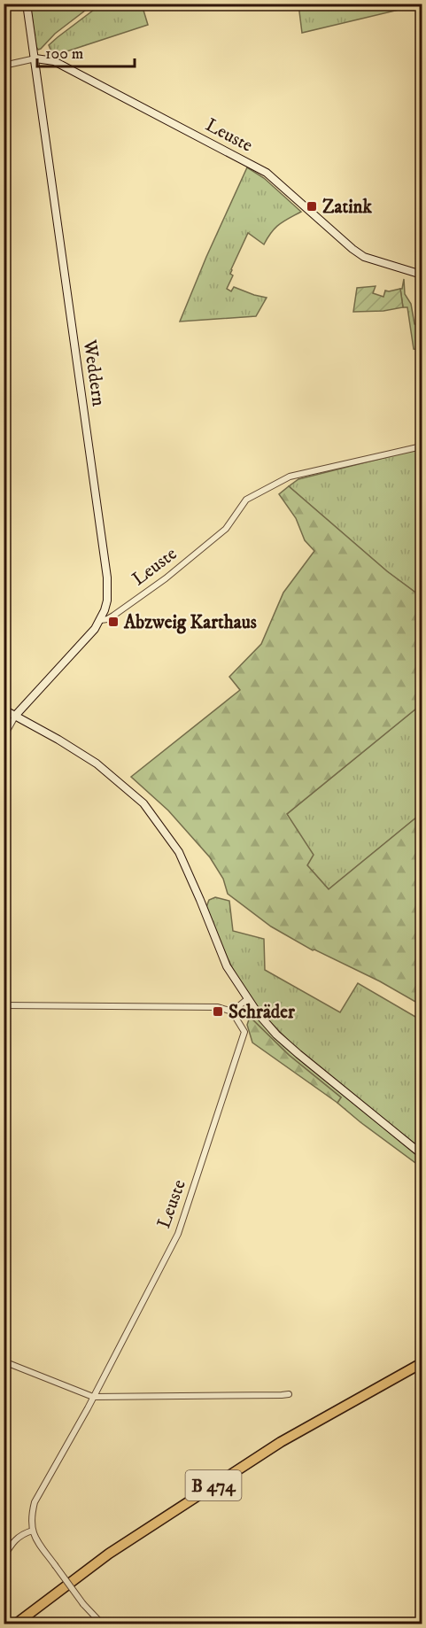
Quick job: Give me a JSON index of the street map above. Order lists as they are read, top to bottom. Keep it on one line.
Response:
{"streets":{"highway":["B 474"],"street":["Leuste","Weddern"]},"crossings":[["Leuste","Weddern"]],"places":{"transit":["Zatink","Abzweig Karthaus","Schräder"]},"scale_bar":"100 m"}
